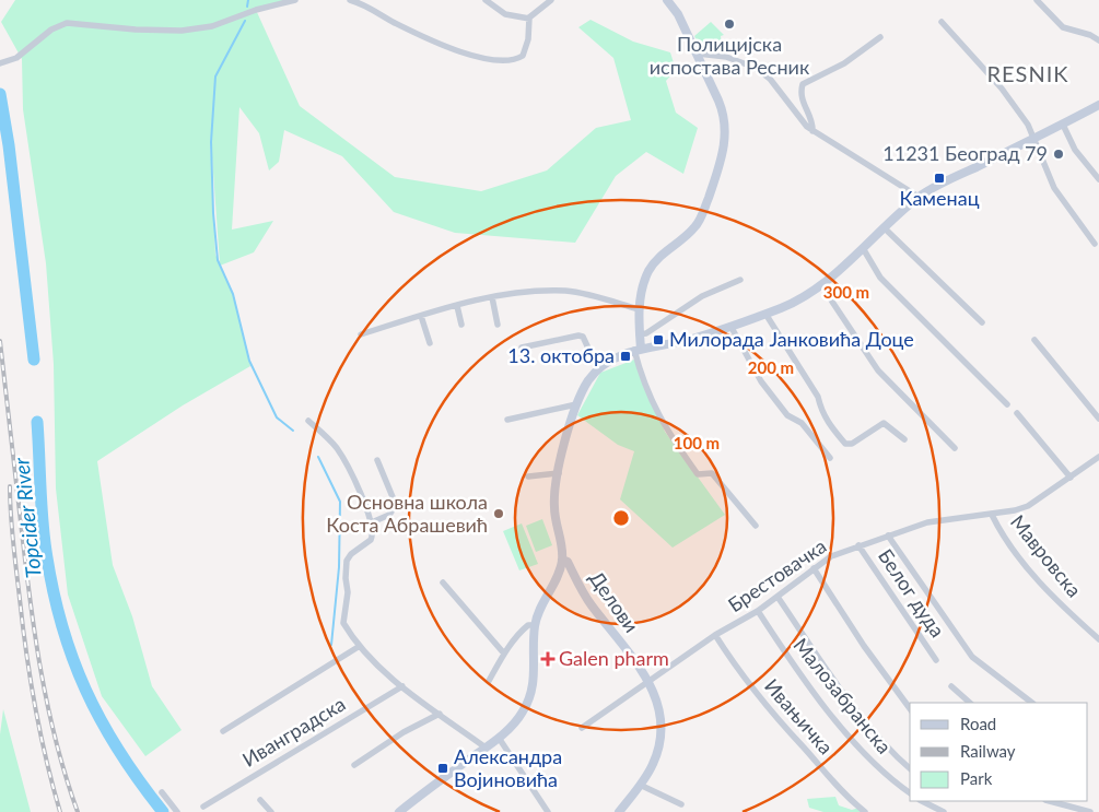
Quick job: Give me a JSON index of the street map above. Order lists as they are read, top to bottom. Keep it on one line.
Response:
{"streets":{"street":["Мавровска","Брестовачка","Белог дуда","Делови","Малозабранска","Ивањичка","Иванградска"]},"crossings":[["Мавровска","Брестовачка"],["Брестовачка","Белог дуда"],["Брестовачка","Делови"],["Брестовачка","Малозабранска"],["Брестовачка","Ивањичка"]],"districts":["RESNIK"],"water":["Topcider River"],"places":{"other":["Полицијска испостава Ресник","11231 Београд 79","Основна школа Коста Абрашевић"],"transit":["Каменац","Милорада Јанковића Доце","13. октобра","Александра Војиновића"],"health":["Galen pharm"]},"legend":["Road","Railway","Park"],"rings":["300 m","200 m","100 m"]}
